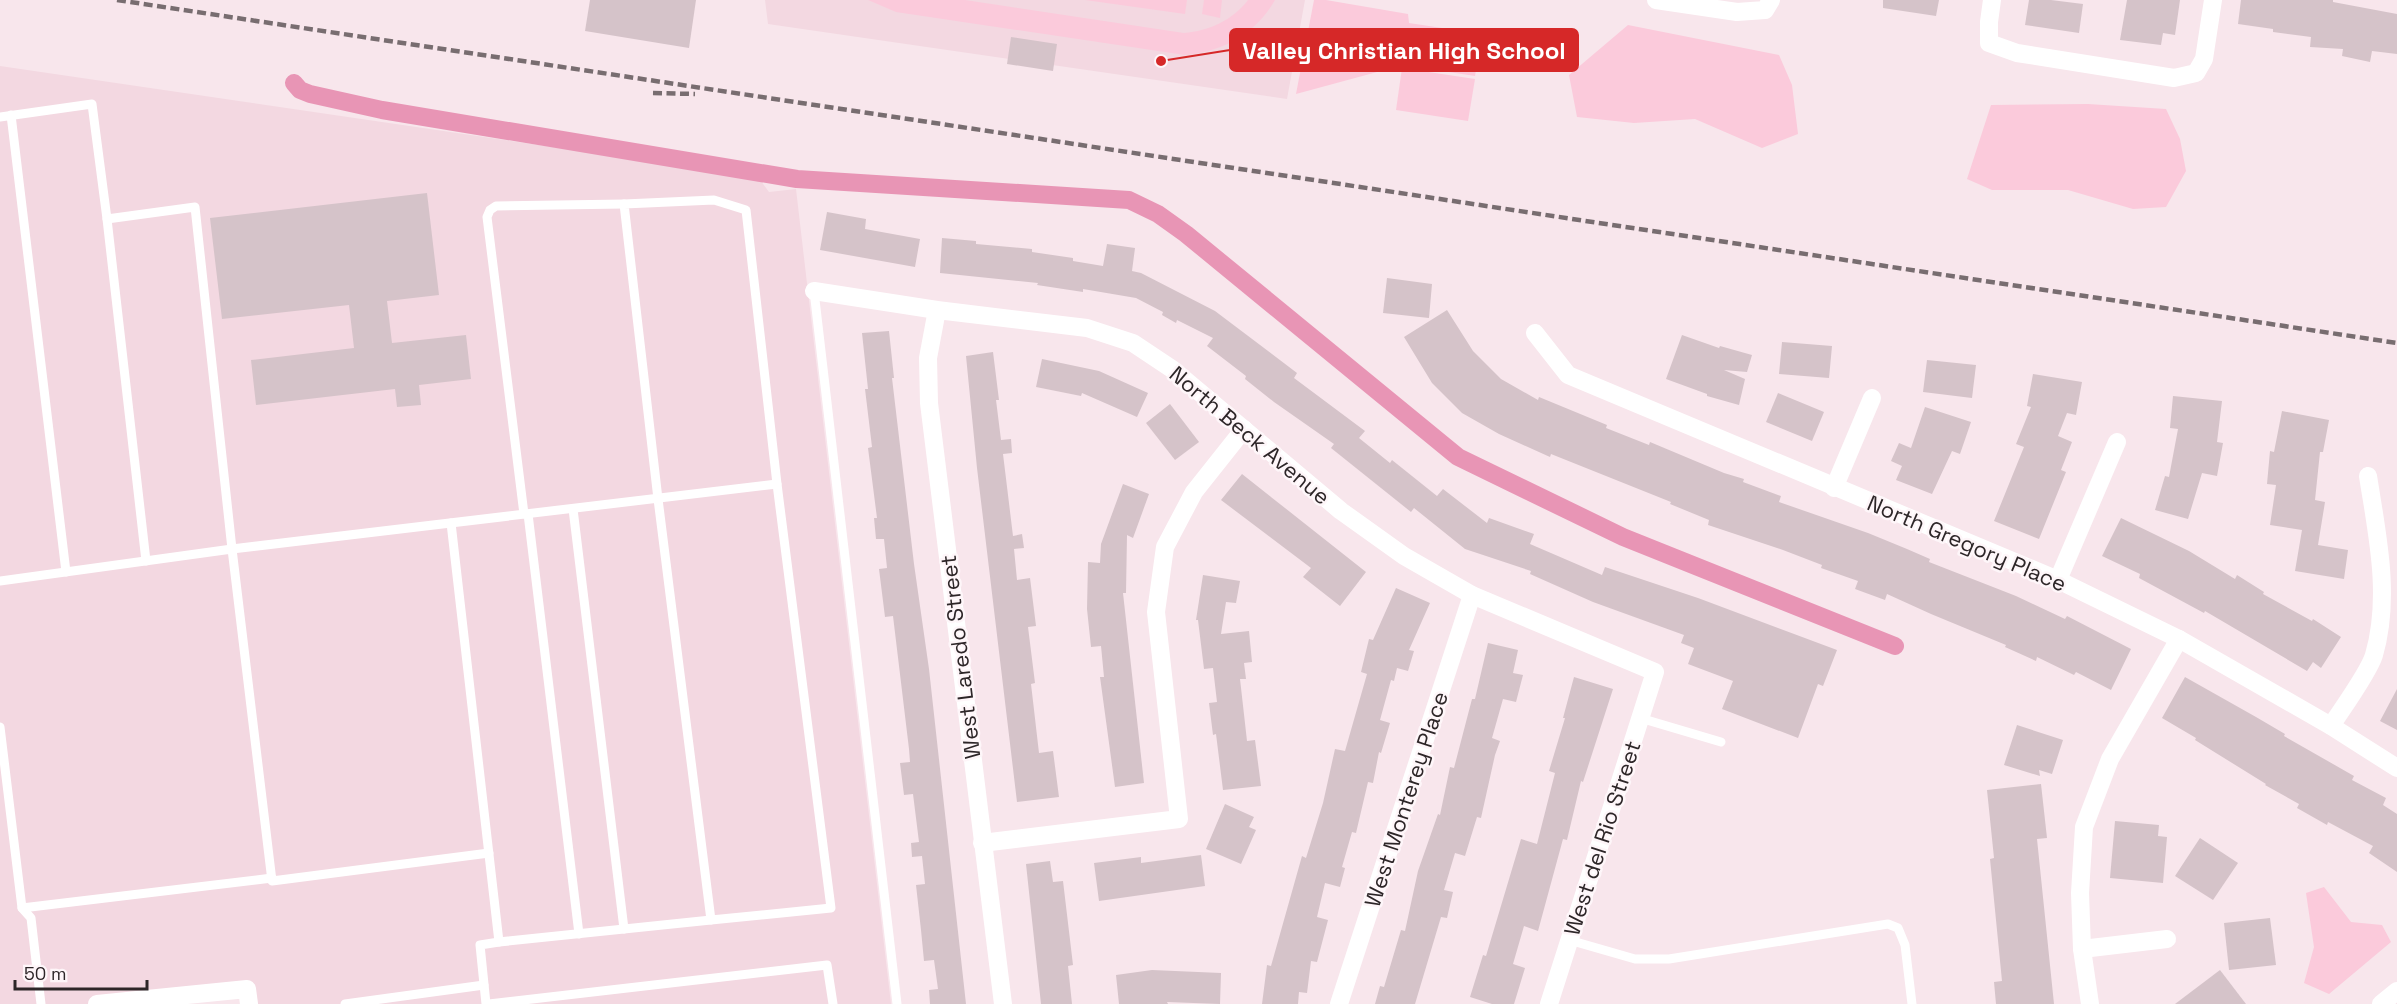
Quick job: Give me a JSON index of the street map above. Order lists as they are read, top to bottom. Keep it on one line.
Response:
{"streets":{"street":["North Beck Avenue","North Gregory Place","West Laredo Street","West Monterey Place","West del Rio Street"]},"crossings":[["North Beck Avenue","West Laredo Street"],["North Beck Avenue","West Monterey Place"],["North Beck Avenue","West del Rio Street"]],"places":["Valley Christian High School"],"scale_bar":"50 m"}
